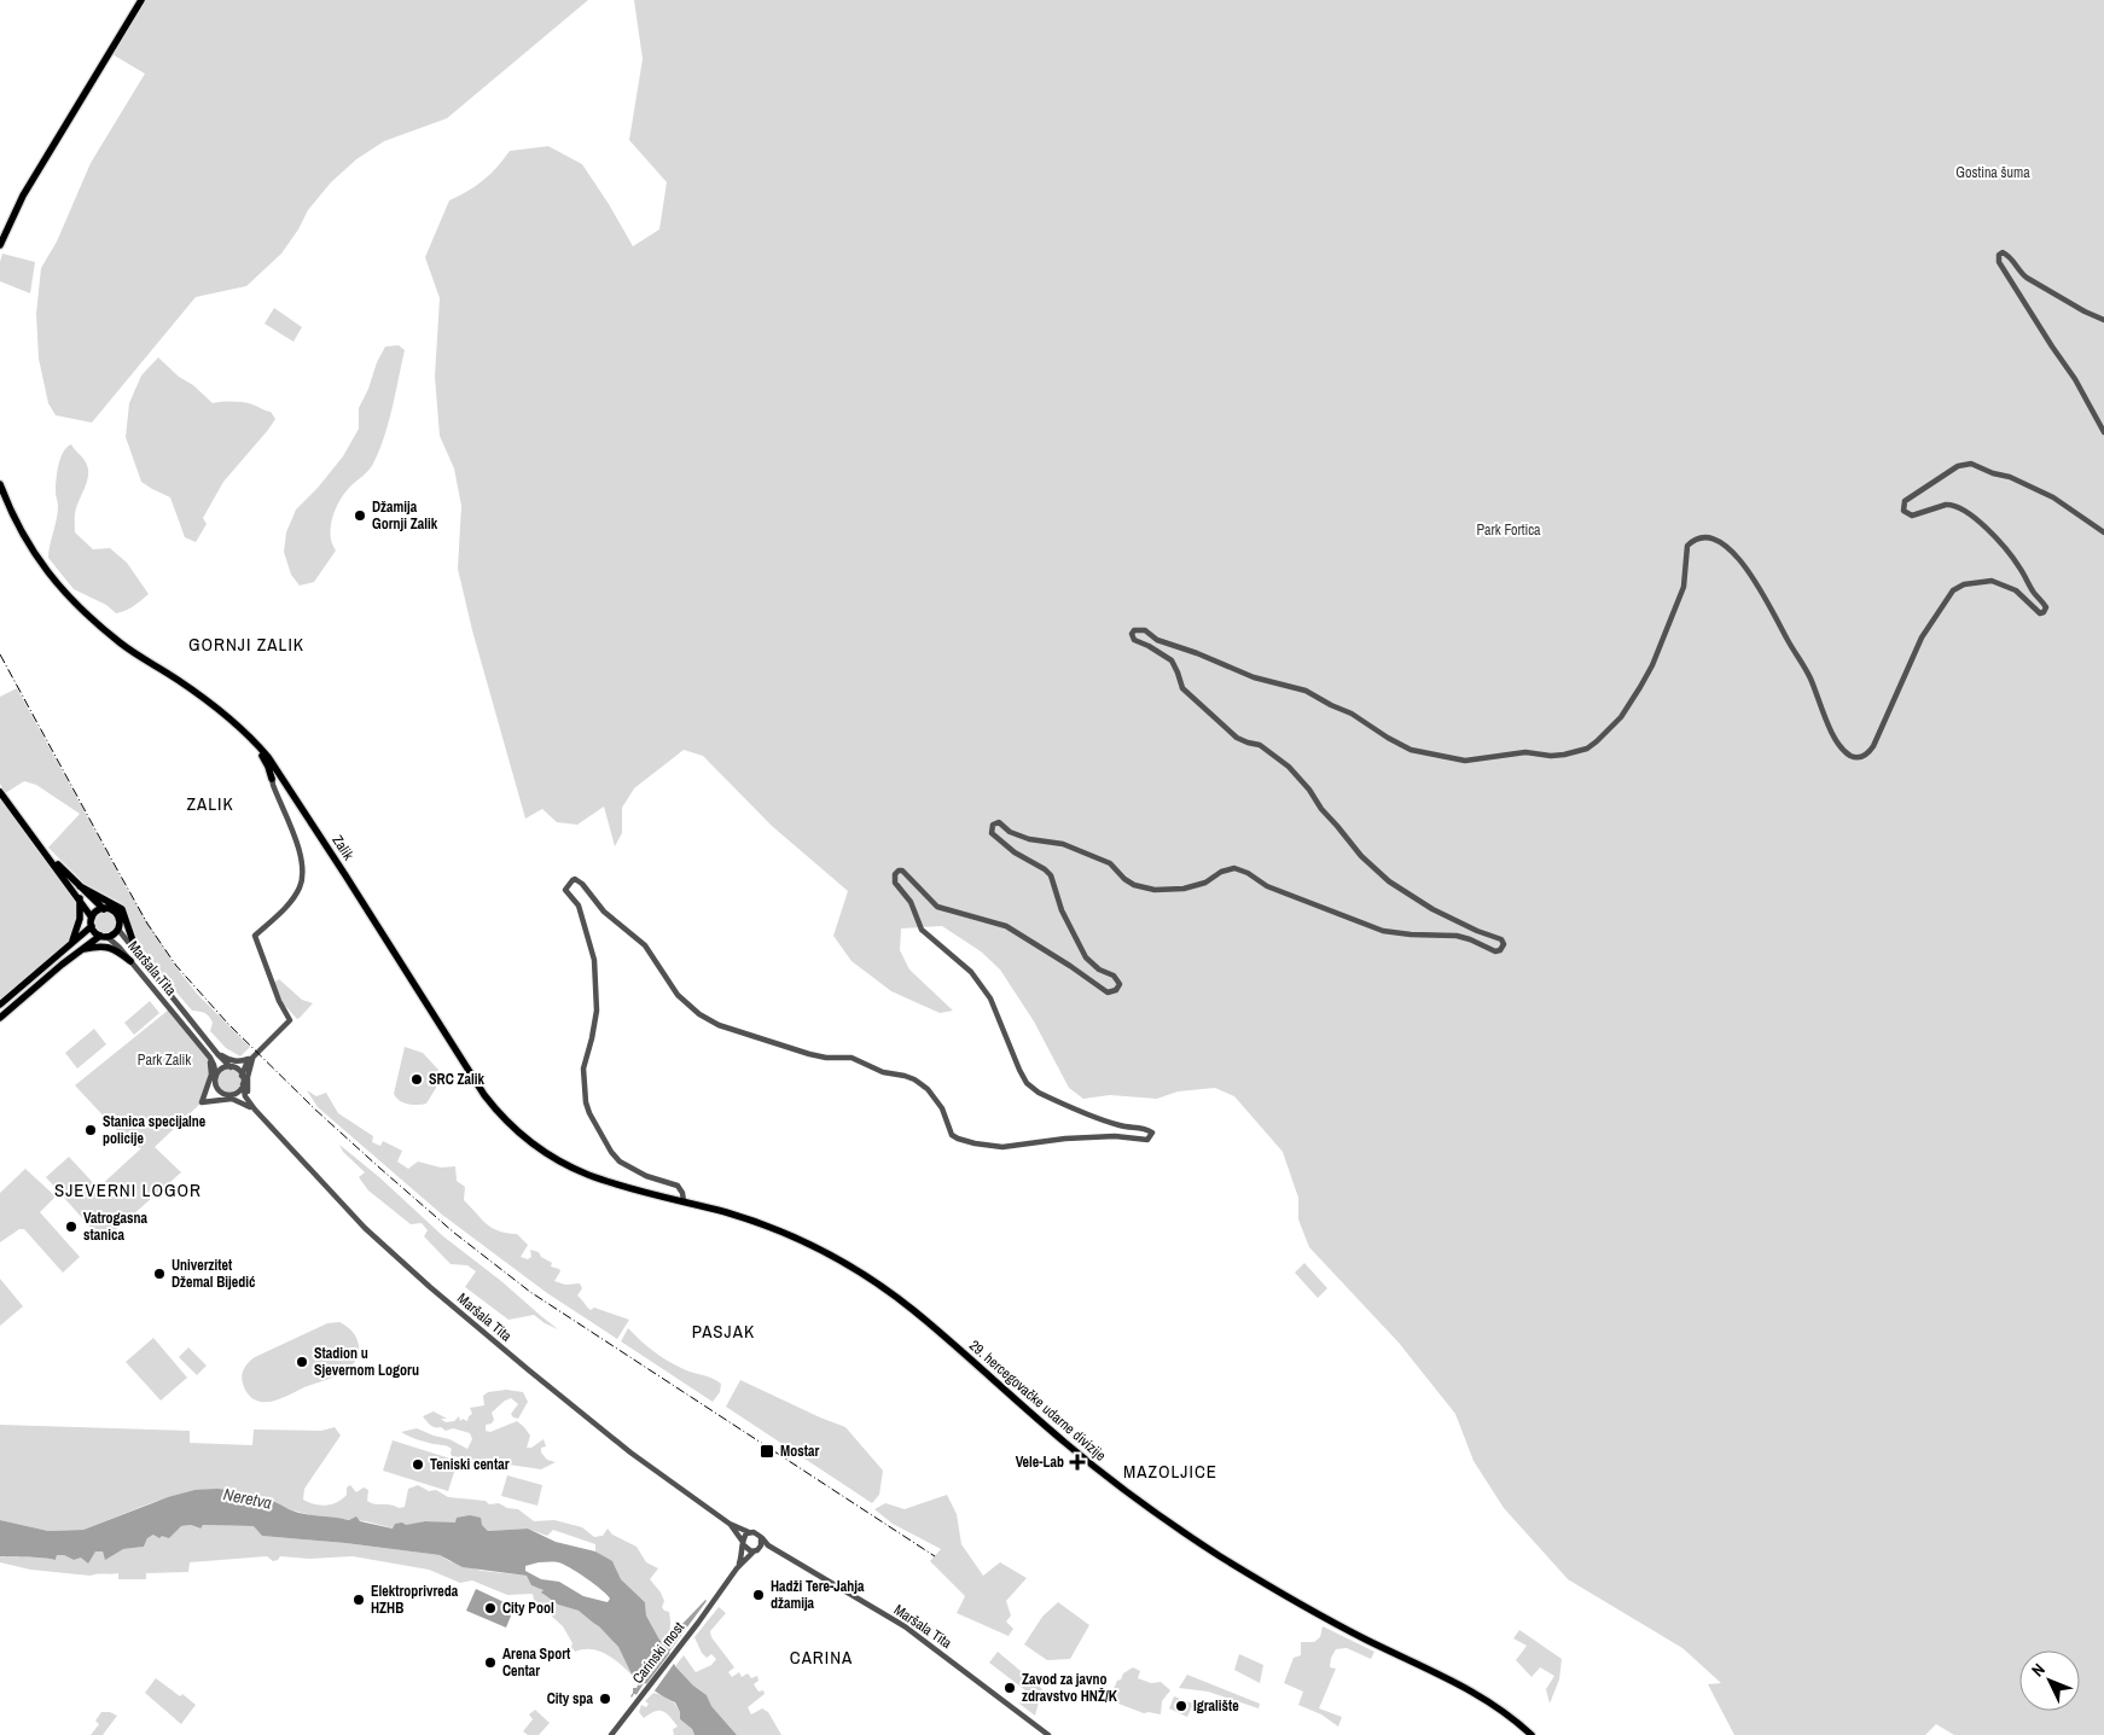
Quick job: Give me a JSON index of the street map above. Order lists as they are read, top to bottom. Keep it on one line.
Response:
{"streets":{"main road":["Zalik","29. hercegovačke udarne divizije"],"street":["Maršala Tita","Carinski most"]},"crossings":[["Zalik","29. hercegovačke udarne divizije"]],"districts":["GORNJI ZALIK","ZALIK","SJEVERNI LOGOR","PASJAK","MAZOLJICE","CARINA"],"water":["Neretva"],"parks":["Gostina šuma","Park Fortica","Park Zalik"],"places":{"other":["Džamija Gornji Zalik","SRC Zalik","Stanica specijalne policije","Vatrogasna stanica","Univerzitet Džemal Bijedić","Stadion u Sjevernom Logoru","Teniski centar","Hadži Tere-Jahja džamija","Elektroprivreda HZHB","City Pool","Arena Sport Centar","Zavod za javno zdravstvo HNŽ/K","City spa","Igralište"],"transit":["Mostar"],"health":["Vele-Lab"]},"north":"top left"}
